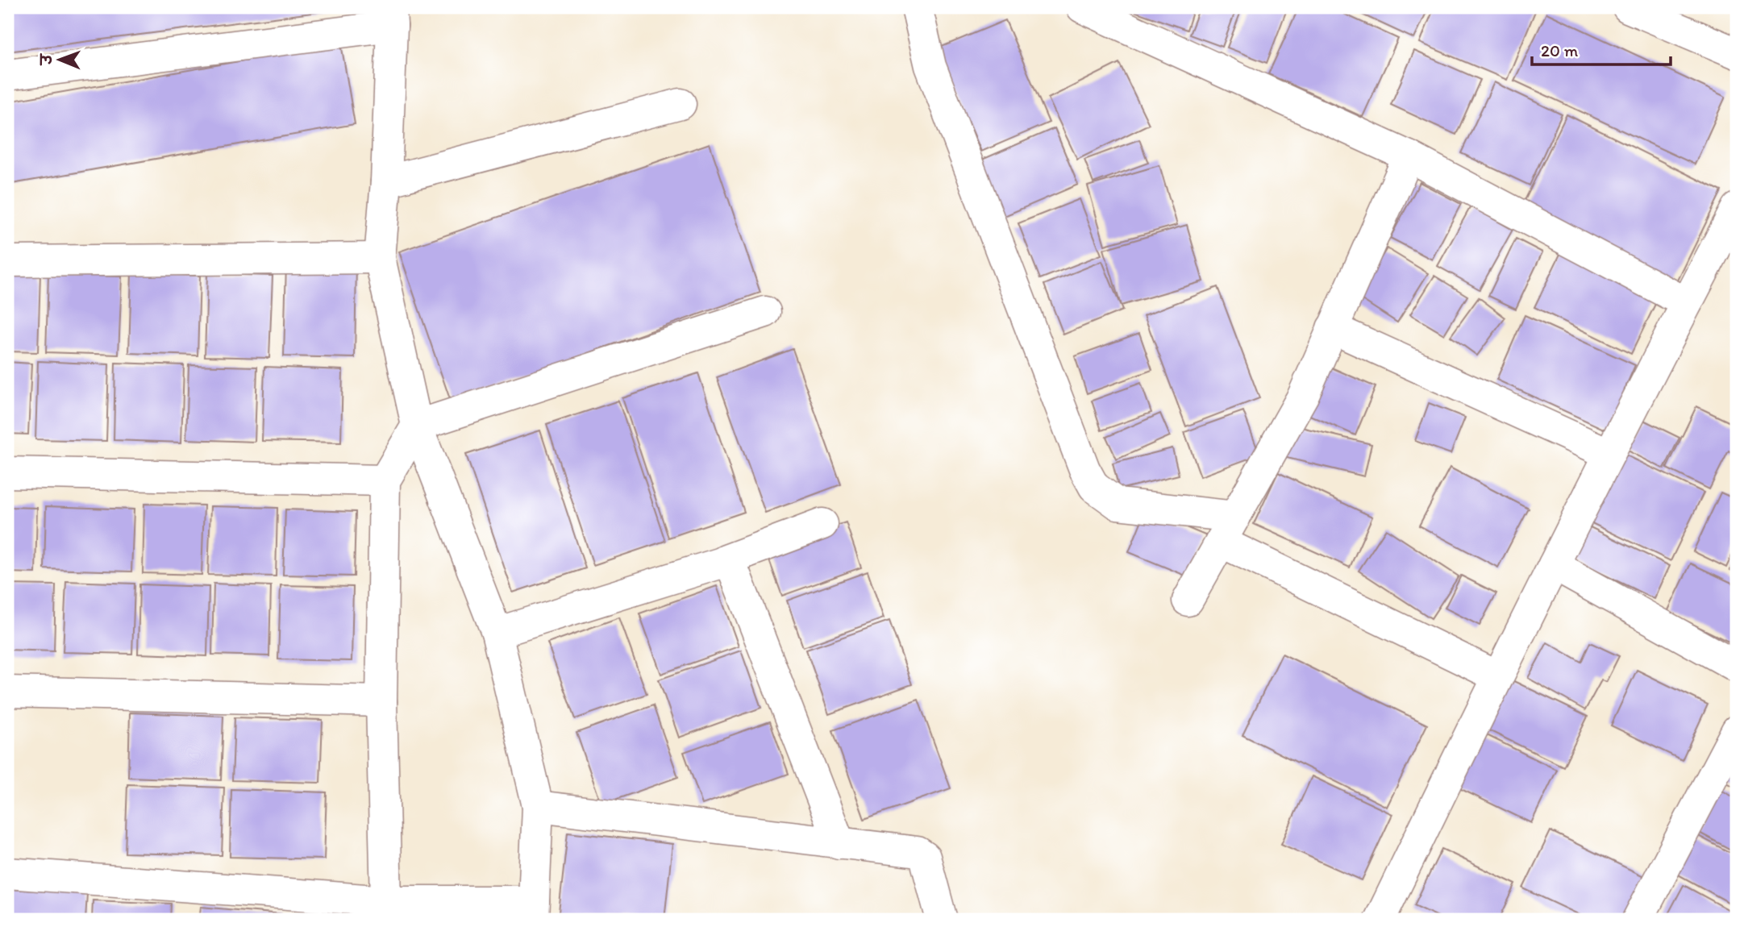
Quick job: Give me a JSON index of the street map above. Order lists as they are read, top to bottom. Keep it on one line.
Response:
{"scale_bar":"20 m","north":"left"}
